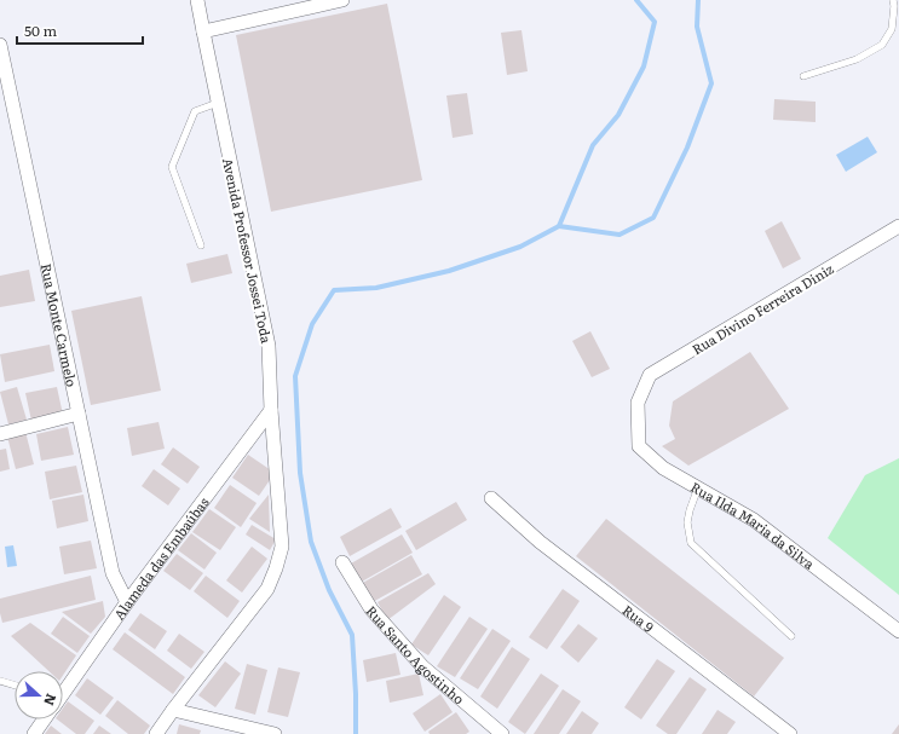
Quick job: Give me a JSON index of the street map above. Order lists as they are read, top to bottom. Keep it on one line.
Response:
{"streets":{"street":["Avenida Professor Jossei Toda","Rua Divino Ferreira Diniz","Rua Monte Carmelo","Rua Ilda Maria da Silva","Alameda das Embaúbas","Rua 9","Rua Santo Agostinho"]},"crossings":[["Avenida Professor Jossei Toda","Alameda das Embaúbas"],["Rua Divino Ferreira Diniz","Rua Ilda Maria da Silva"],["Rua Monte Carmelo","Alameda das Embaúbas"]],"scale_bar":"50 m","north":"right"}
